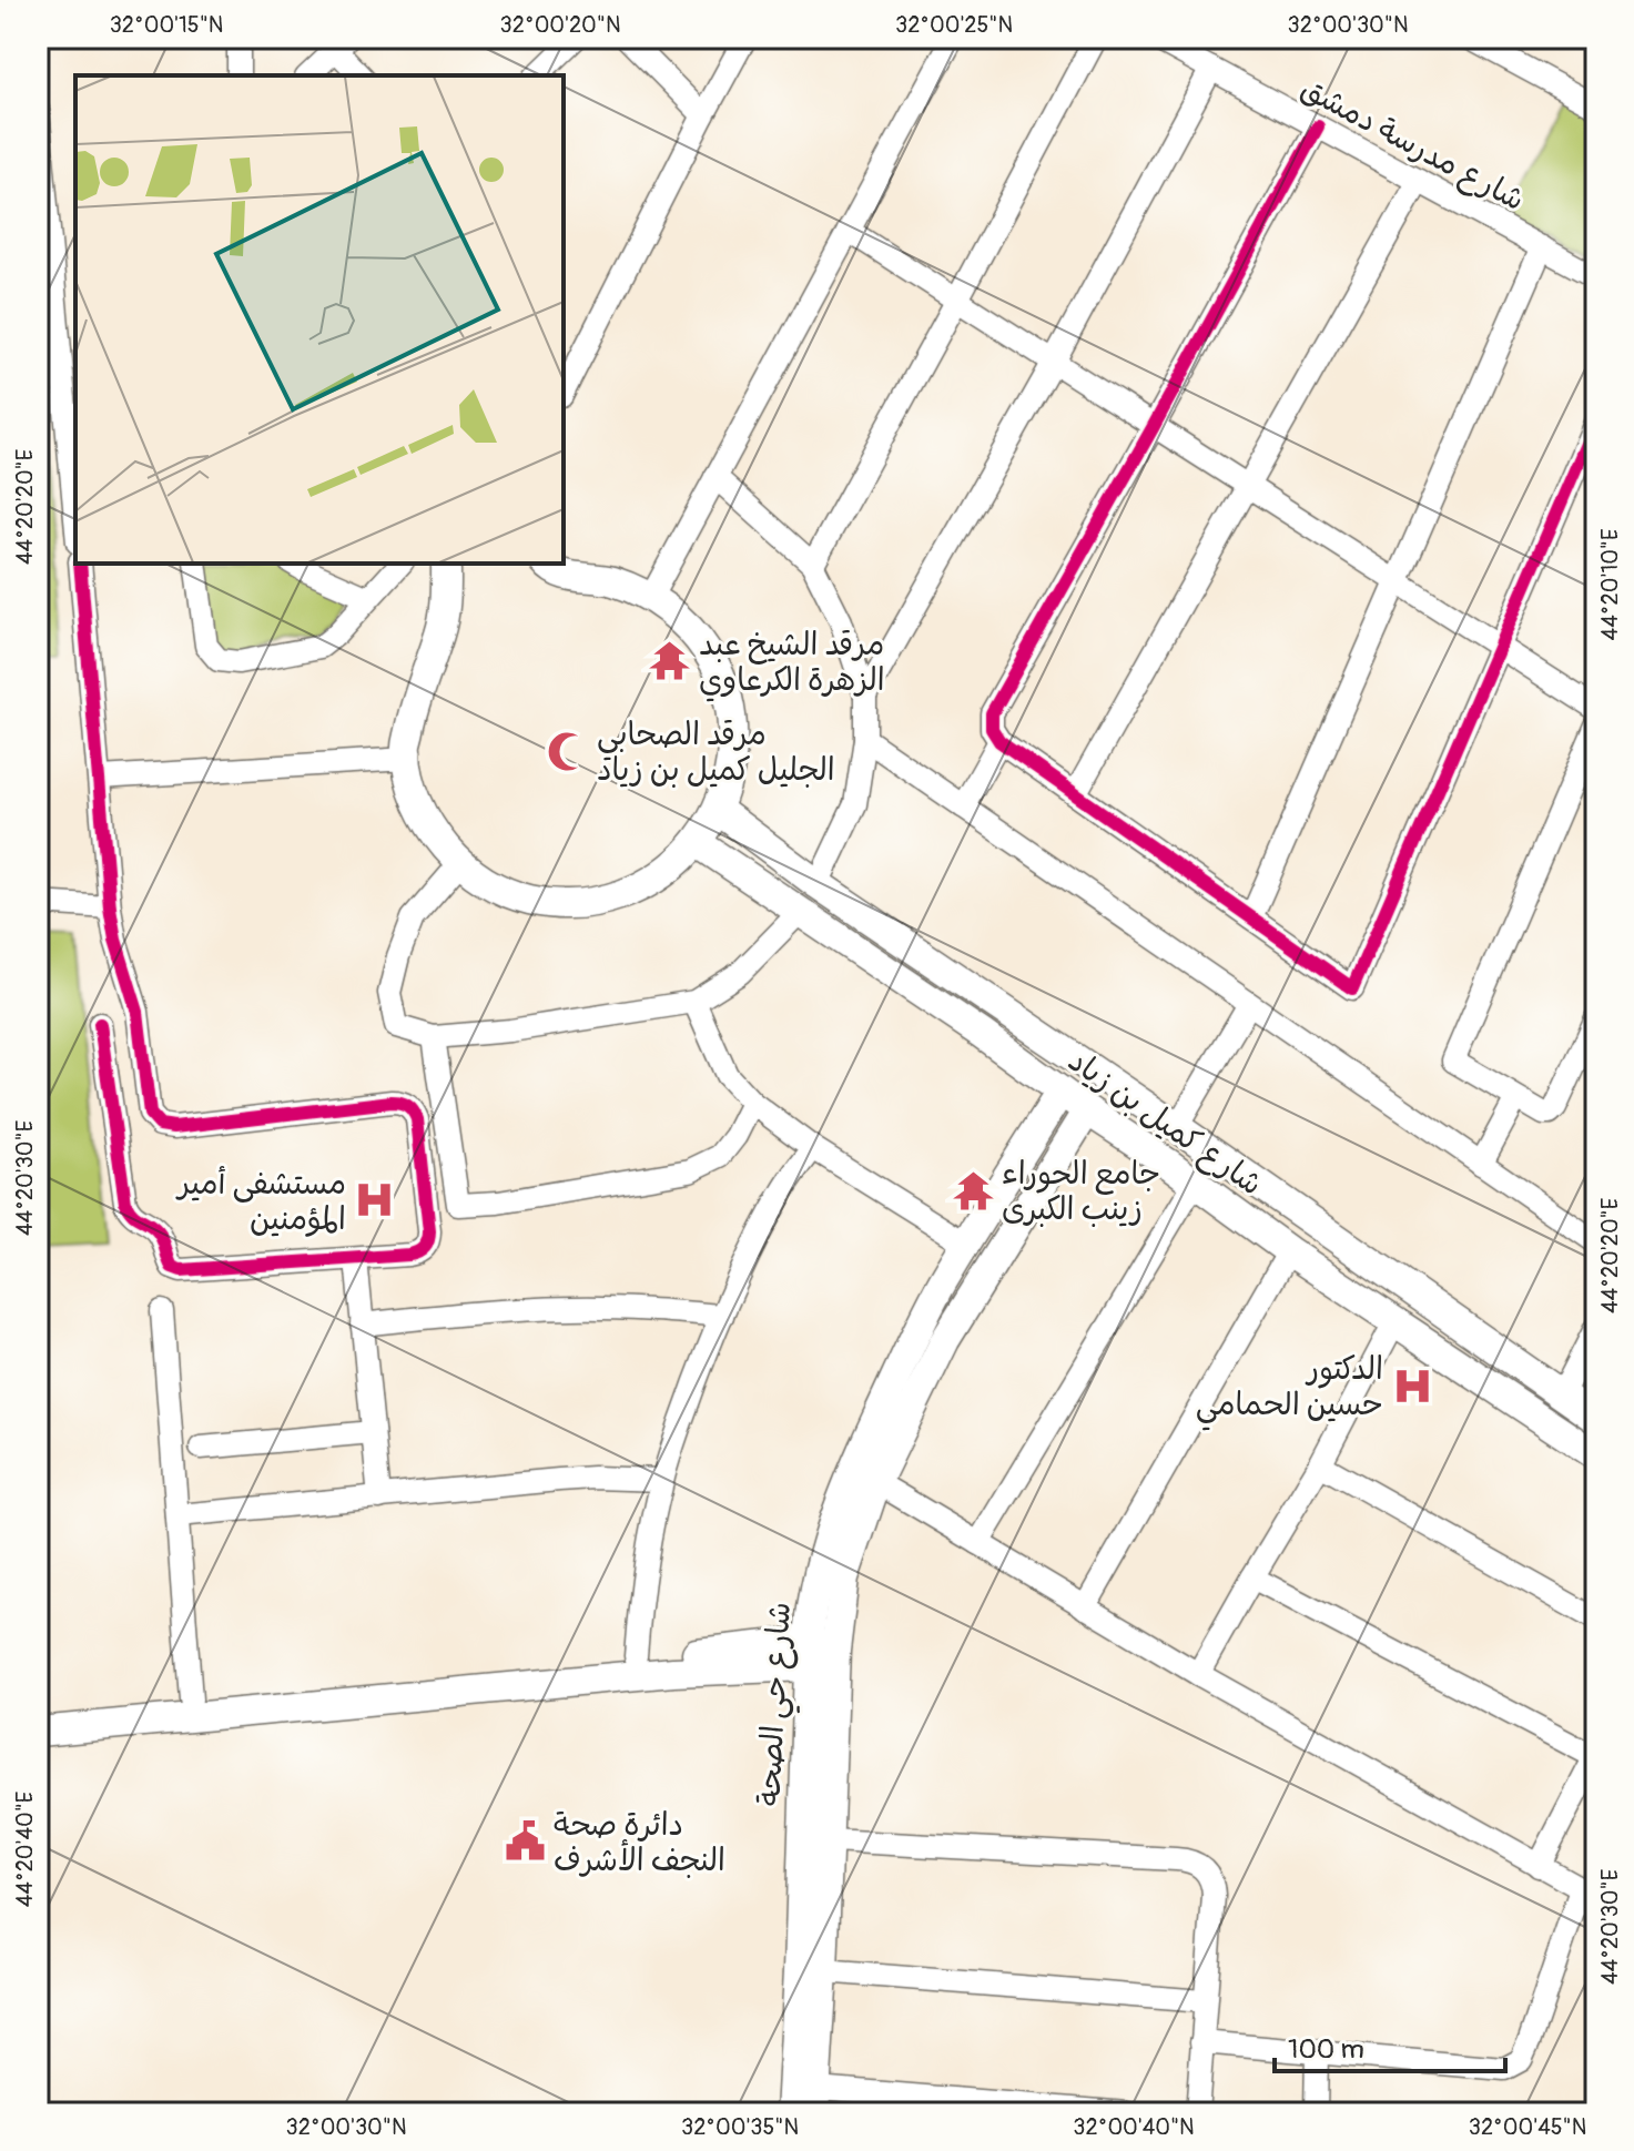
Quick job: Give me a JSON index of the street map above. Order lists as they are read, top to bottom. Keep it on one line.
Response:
{"streets":{"main road":["شارع كميل بن زياد","شارع حي الصحة"],"street":["شارع مدرسة دمشق"]},"crossings":[["شارع كميل بن زياد","شارع حي الصحة"]],"places":{"temple":["مرقد الشيخ عبد الزهرة الكرعاوي","جامع الحوراء زينب الكبرى"],"mosque":["مرقد الصحابي الجليل كميل بن زياد"],"hospital":["مستشفى أمير المؤمنين","الدكتور حسين الحمامي"],"public building":["دائرة صحة النجف الأشرف"]},"scale_bar":"100 m","coordinates":["32°00'15\"N","32°00'20\"N","32°00'25\"N","32°00'30\"N","44°20'20\"E","44°20'10\"E","44°20'30\"E","44°20'40\"E","32°00'35\"N","32°00'40\"N","32°00'45\"N"]}
